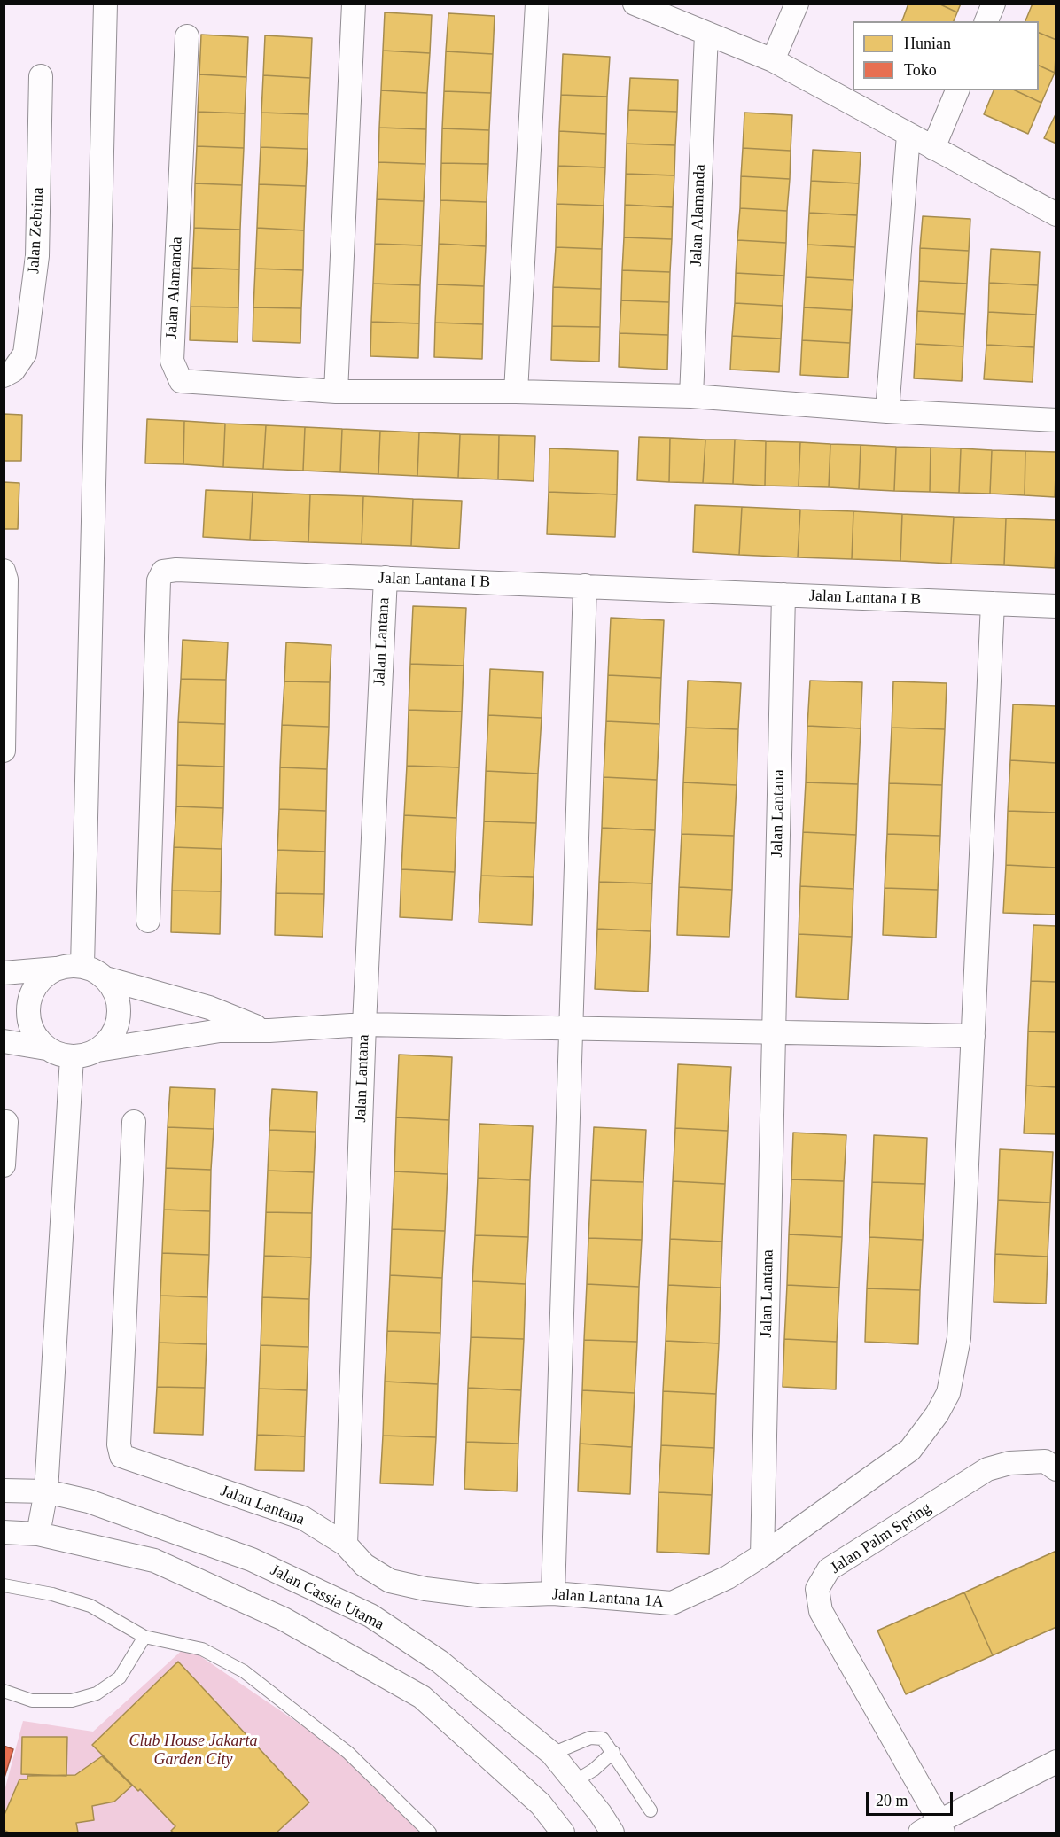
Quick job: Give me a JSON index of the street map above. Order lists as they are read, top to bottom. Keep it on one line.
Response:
{"streets":{"street":["Jalan Alamanda","Jalan Zebrina","Jalan Lantana I B","Jalan Lantana","Jalan Palm Spring","Jalan Cassia Utama","Jalan Lantana 1A"]},"crossings":[["Jalan Lantana I B","Jalan Lantana"],["Jalan Lantana","Jalan Lantana 1A"]],"parks":["Club House Jakarta Garden City"],"legend":["Hunian","Toko"],"scale_bar":"20 m"}
